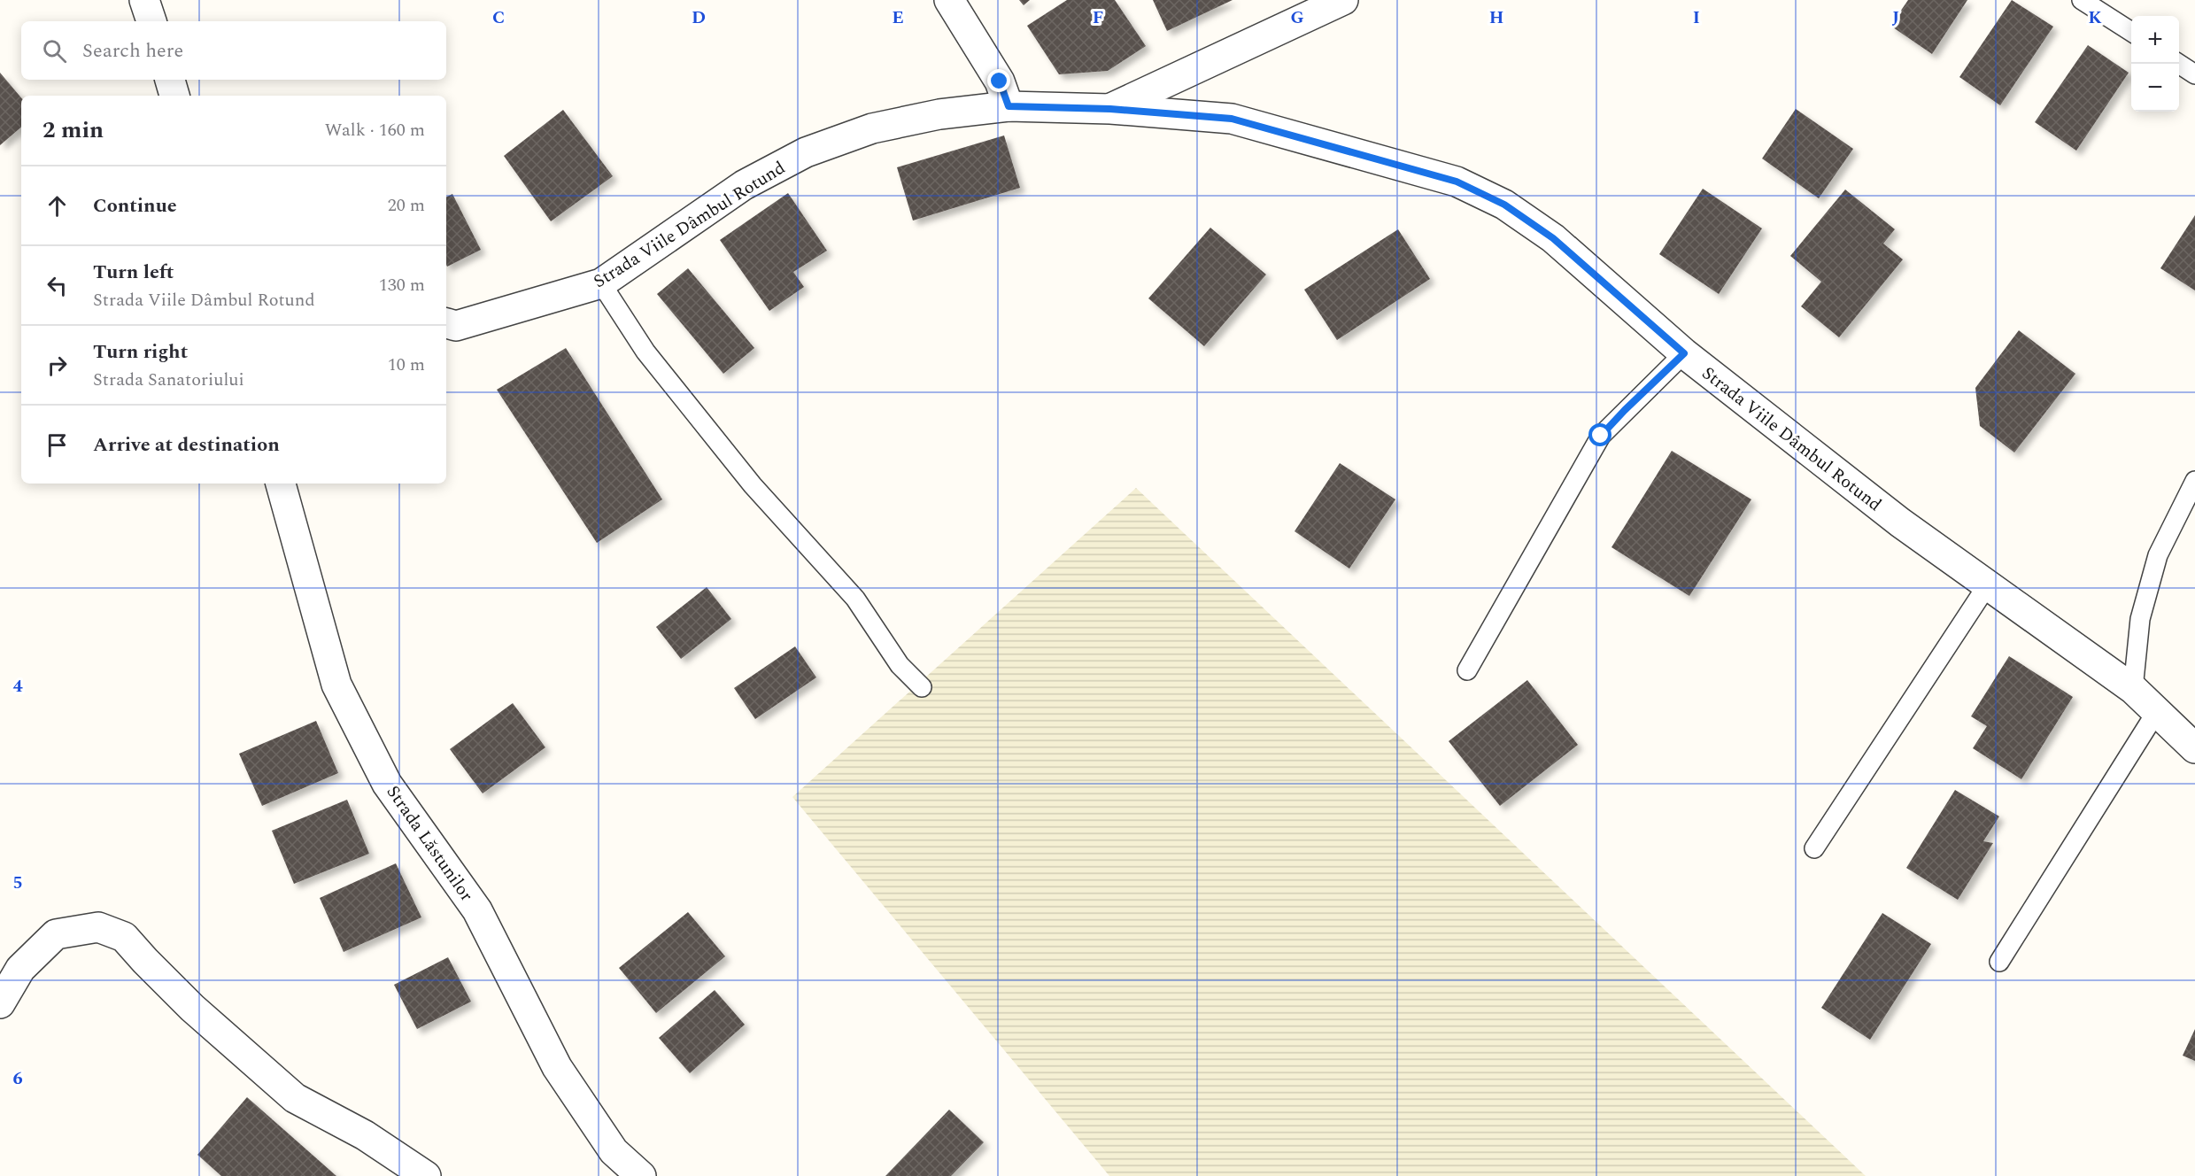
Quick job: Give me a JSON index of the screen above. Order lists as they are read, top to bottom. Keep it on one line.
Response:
{"streets":{"street":["Strada Viile Dâmbul Rotund","Strada Lăstunilor"]},"page":{"map_buttons":["+","−"],"search":"Search here","heading":["2 min","Walk · 160 m"],"list":[["Continue","20 m"],["Turn left","Strada Viile Dâmbul Rotund","130 m"],["Turn right","Strada Sanatoriului","10 m"],"Arrive at destination"]},"grid":{"columns":["C","D","E","F","G","H","I","J","K"],"rows":["4","5","6"]}}
